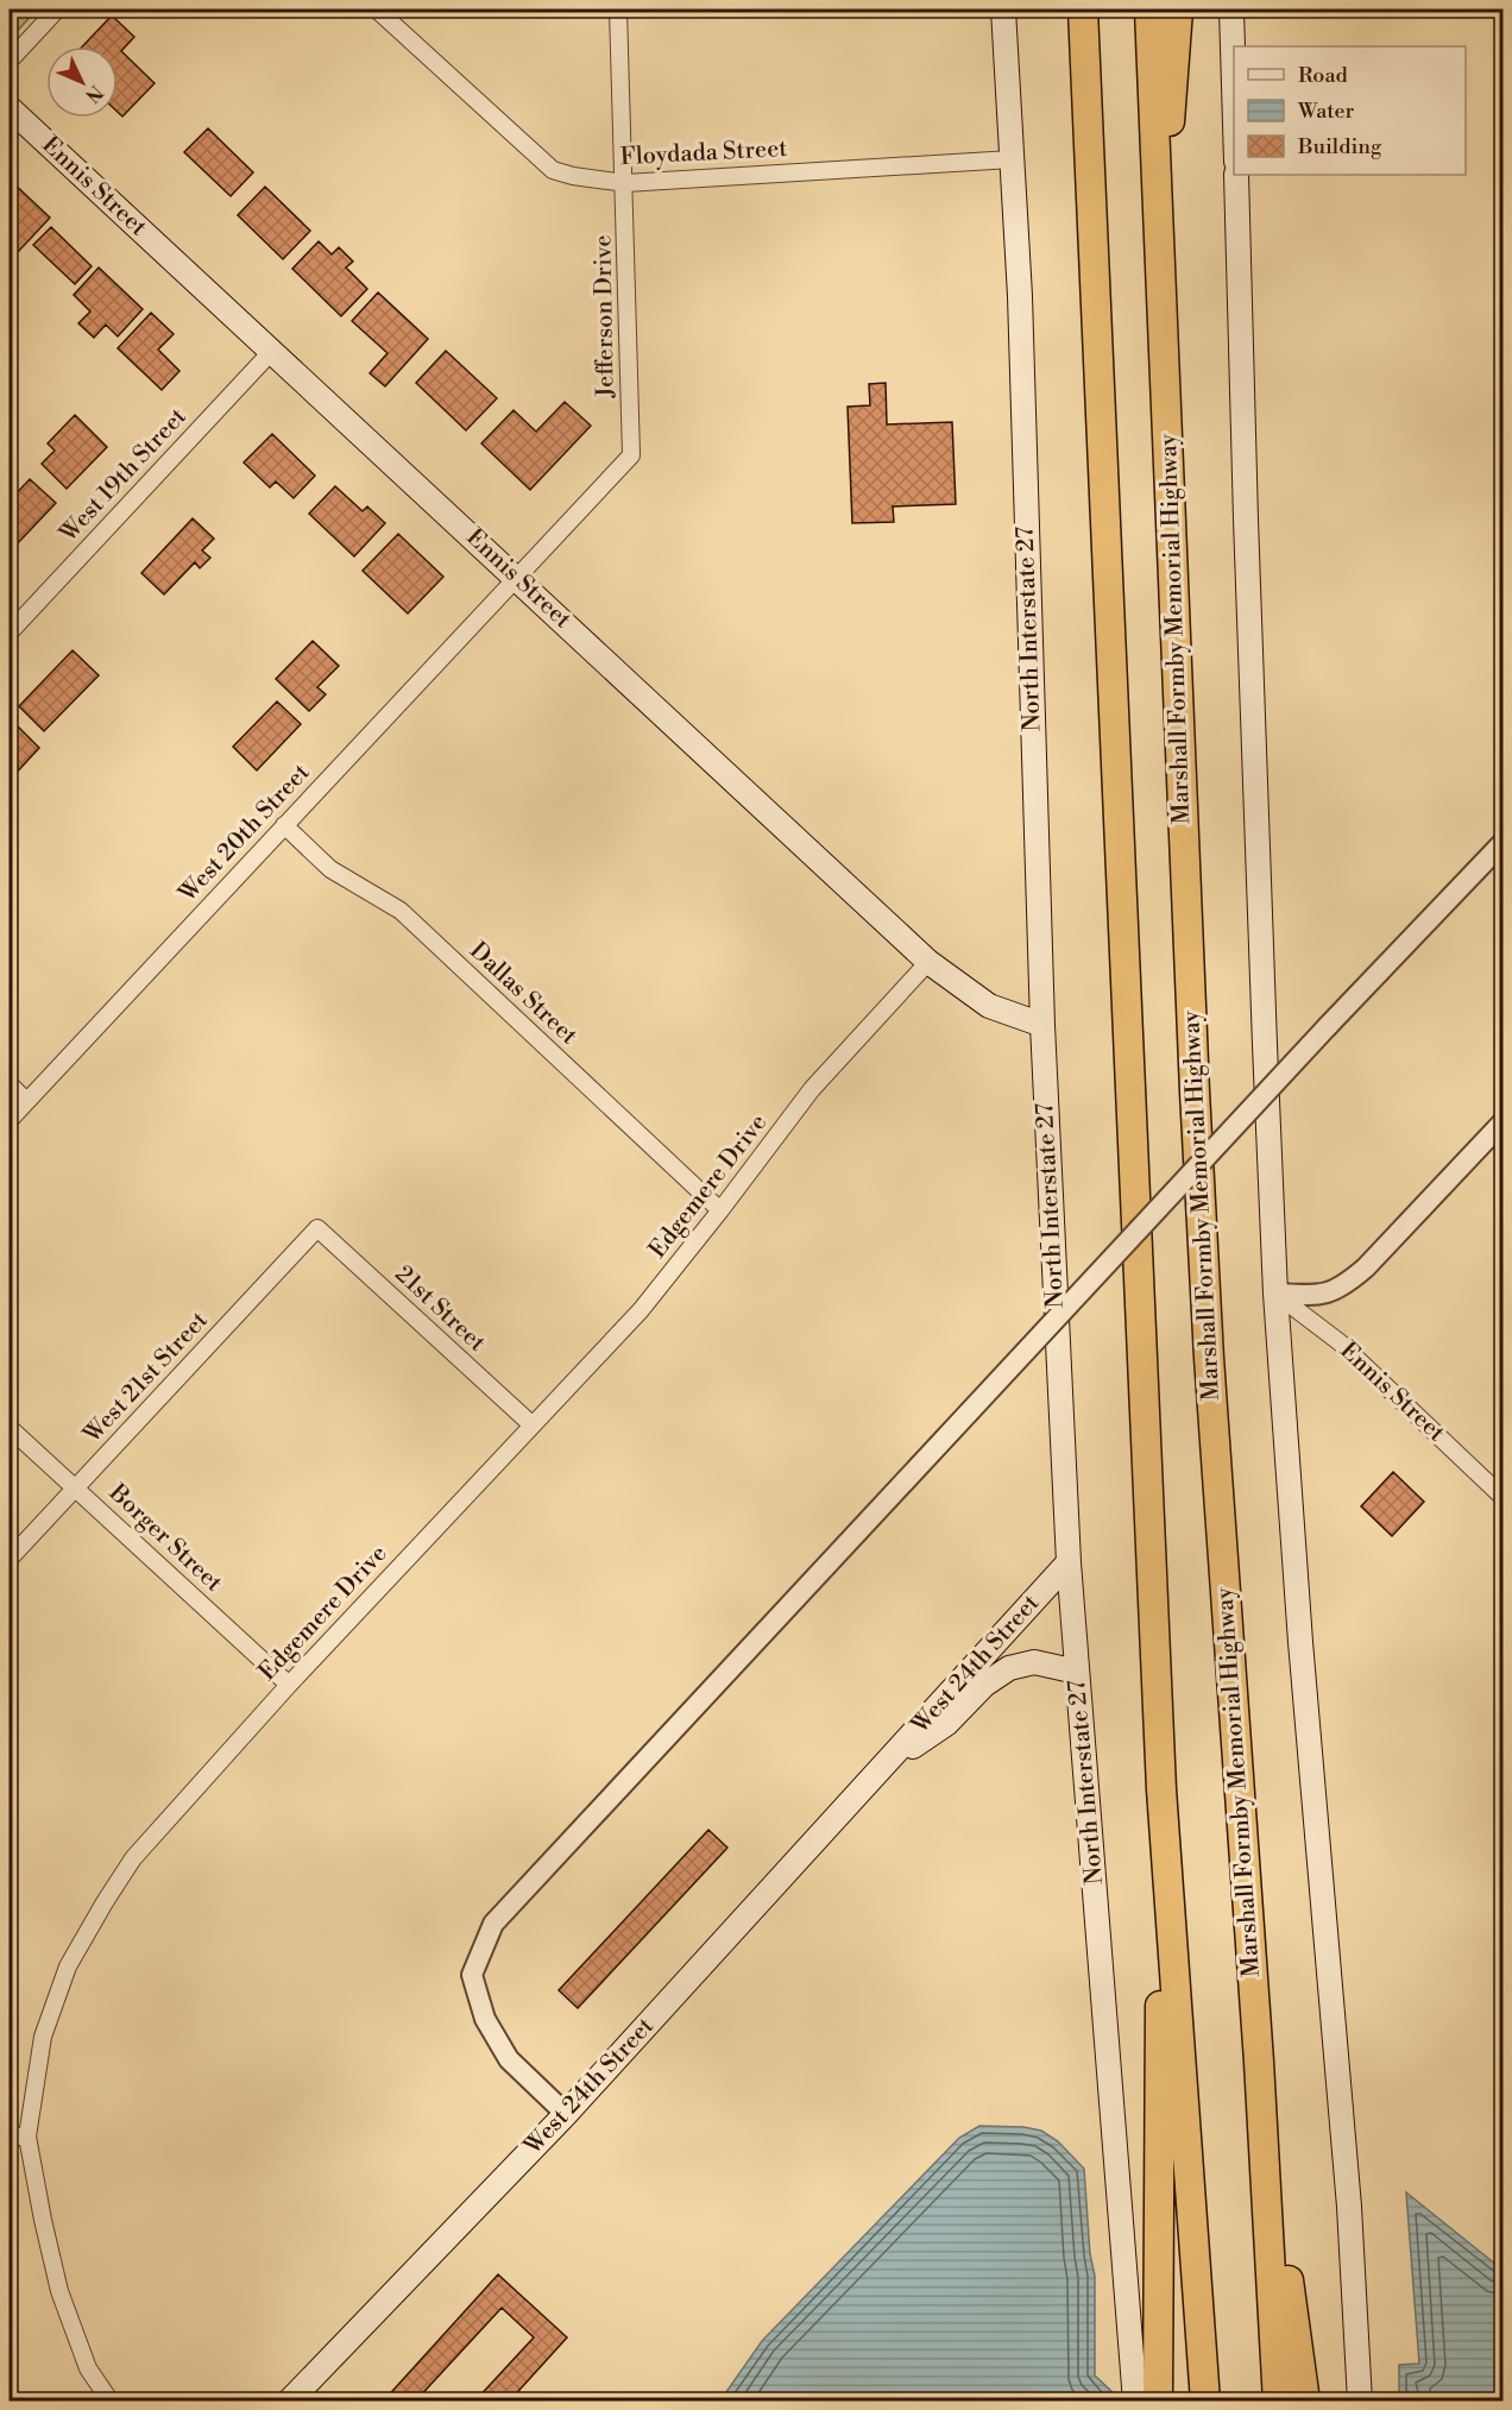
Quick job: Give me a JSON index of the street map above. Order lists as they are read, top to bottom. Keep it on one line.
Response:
{"streets":{"highway":["Marshall Formby Memorial Highway"],"main road":["Ennis Street","North Interstate 27","West 24th Street"],"street":["Floydada Street","Jefferson Drive","West 19th Street","West 20th Street","Dallas Street","Edgemere Drive","21st Street","West 21st Street","Borger Street"]},"crossings":[["Floydada Street","Jefferson Drive"],["Floydada Street","North Interstate 27"],["Ennis Street","Jefferson Drive"],["Ennis Street","West 19th Street"],["Ennis Street","North Interstate 27"],["Ennis Street","West 20th Street"],["Ennis Street","Edgemere Drive"],["Jefferson Drive","West 20th Street"],["North Interstate 27","West 24th Street"],["West 20th Street","Dallas Street"],["Dallas Street","Edgemere Drive"],["Edgemere Drive","21st Street"],["Edgemere Drive","Borger Street"],["21st Street","West 21st Street"],["West 21st Street","Borger Street"]],"legend":["Road","Water","Building"],"north":"bottom right"}
